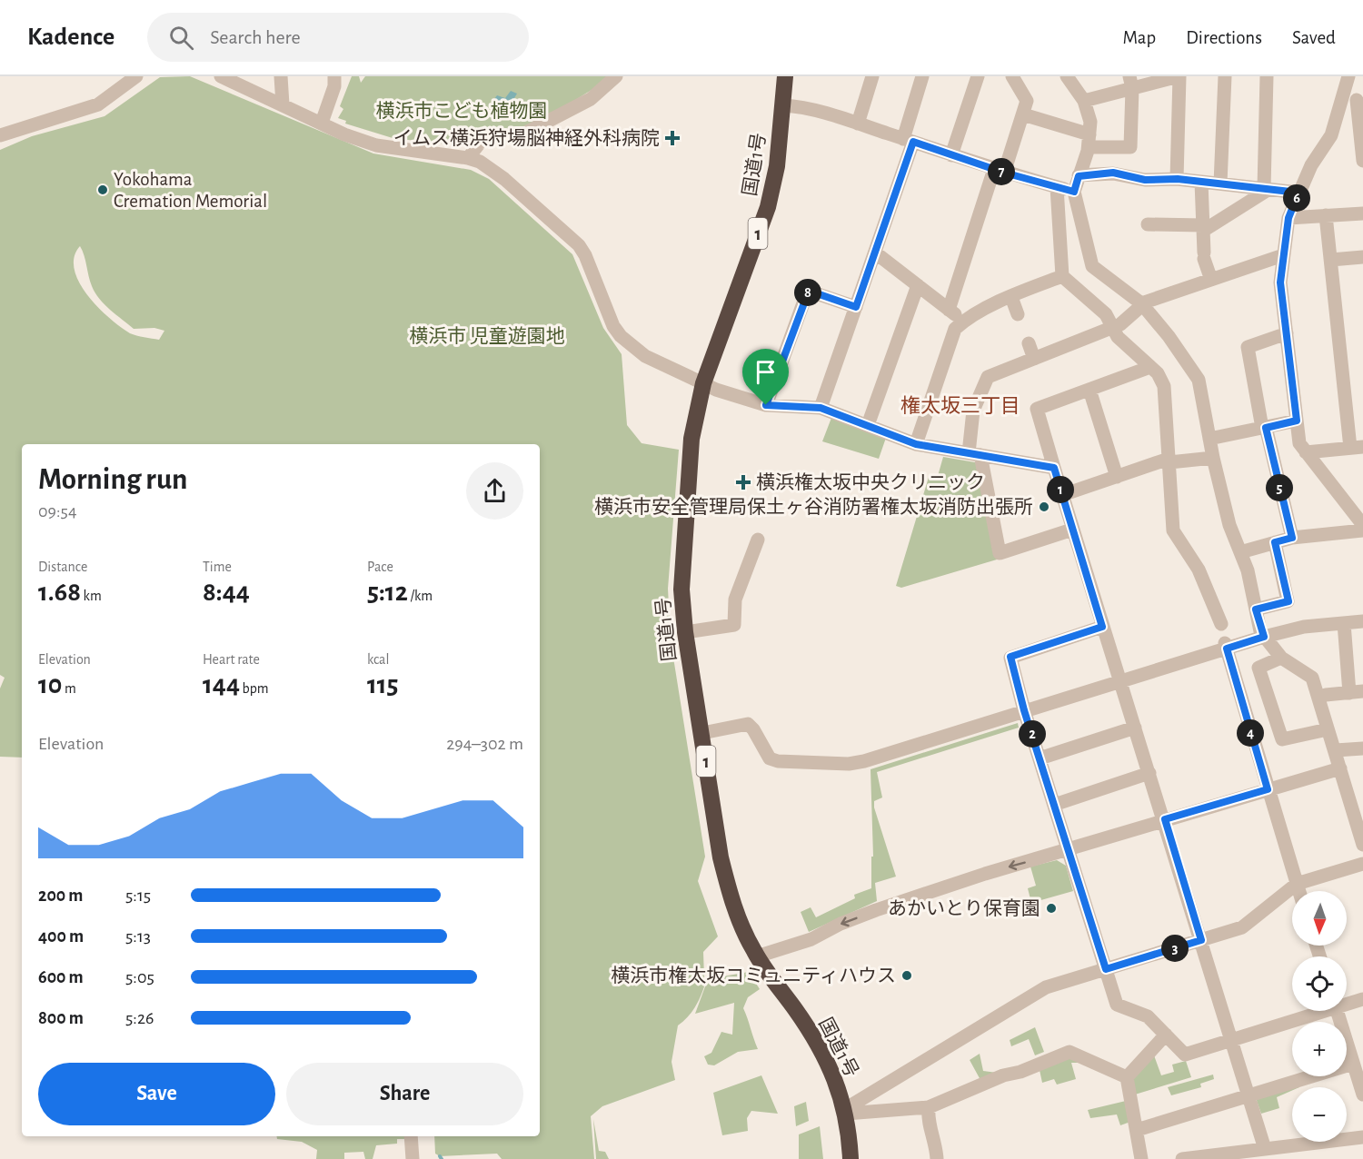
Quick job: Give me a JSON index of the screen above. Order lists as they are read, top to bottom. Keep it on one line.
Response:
{"streets":{"highway":["国道1号","1"]},"districts":["権太坂三丁目"],"parks":["横浜市こども植物園","横浜市 児童遊園地"],"places":{"health":["イムス横浜狩場脳神経外科病院","横浜権太坂中央クリニック"],"other":["Yokohama Cremation Memorial","横浜市安全管理局保土ヶ谷消防署権太坂消防出張所","あかいとり保育園","横浜市権太坂コミュニティハウス"]},"north":"bottom","page":{"header":"Kadence","search":"Search here","nav":["Map","Directions","Saved"],"pins":["7","6","8","5","1","4","2","3"],"heading":["Morning run","09:54"],"stats":[["Distance","1.68 km"],["Time","8:44"],["Pace","5:12 /km"],["Elevation","10 m"],["Heart rate","144 bpm"],["kcal","115"]],"chart":["Elevation","294–302 m"],"list":[{"name":"200 m","note":"5:15"},{"name":"400 m","note":"5:13"},{"name":"600 m","note":"5:05"},{"name":"800 m","note":"5:26"}],"map_buttons":["+","−"],"buttons":["Save","Share"]}}
